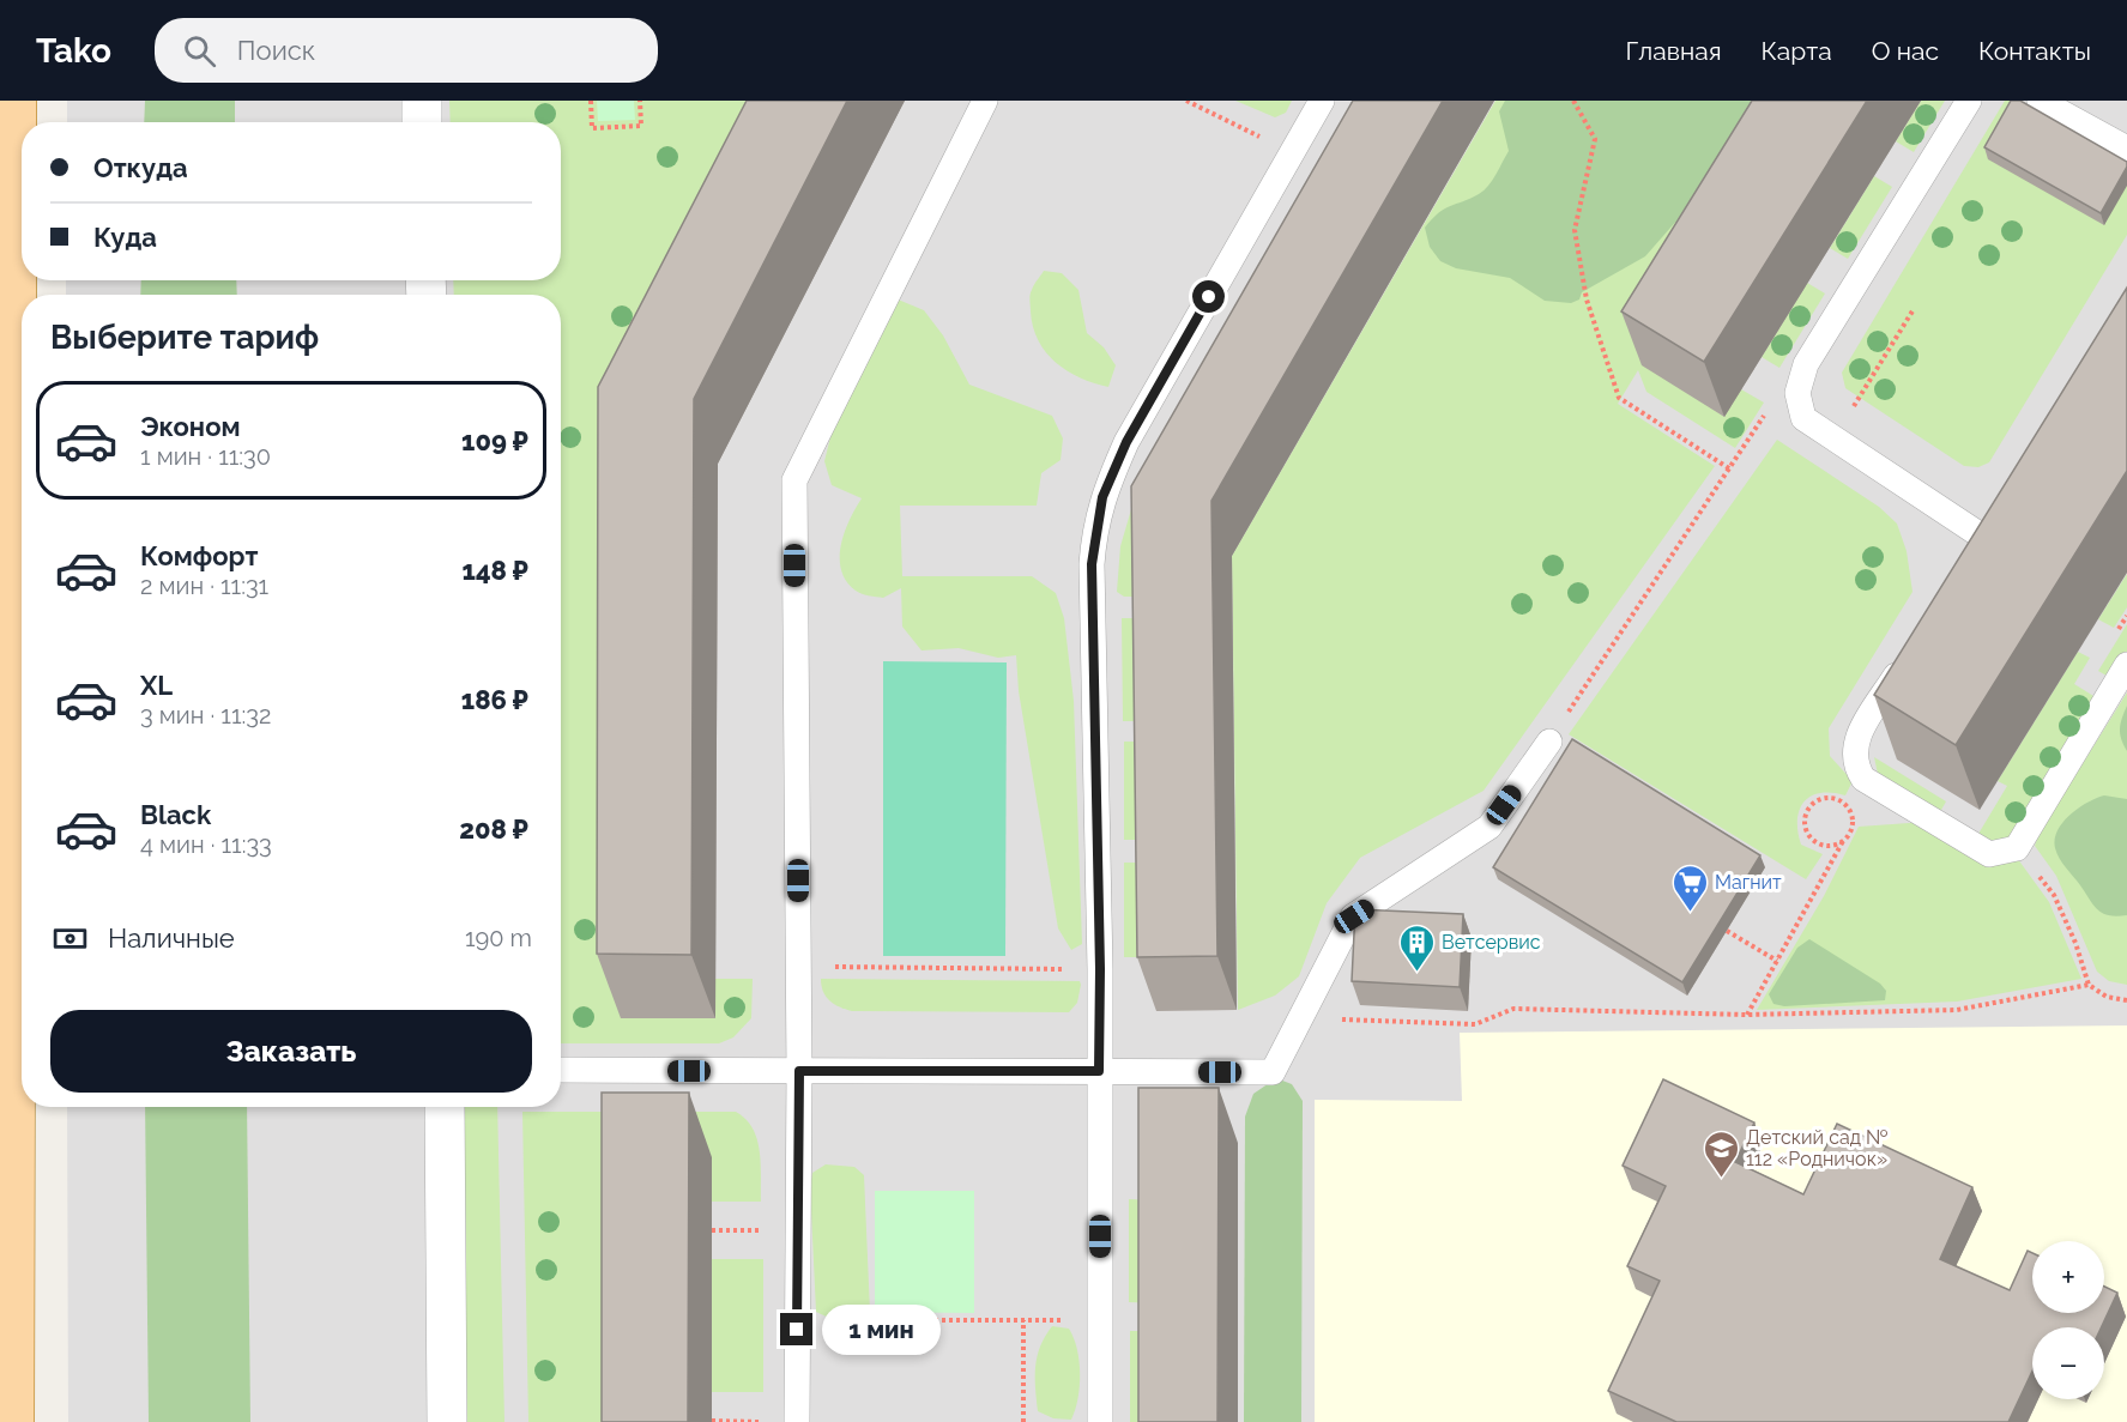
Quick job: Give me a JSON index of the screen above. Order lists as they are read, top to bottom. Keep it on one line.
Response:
{"places":{"supermarket":["Магнит"],"building":["Ветсервис"],"school or university":["Детский сад № 112 «Родничок»"]},"page":{"header":"Tako","search":"Поиск","nav":["Главная","Карта","О нас","Контакты"],"banner":["Откуда","Куда"],"heading":"Выберите тариф","list":[{"name":"Эконом","note":"1 мин · 11:30","value":"109 ₽"},{"name":"Комфорт","note":"2 мин · 11:31","value":"148 ₽"},{"name":"XL","note":"3 мин · 11:32","value":"186 ₽"},{"name":"Black","note":"4 мин · 11:33","value":"208 ₽"}],"pay":["Наличные","190 m"],"buttons":"Заказать","map_buttons":["+","−"],"bubble":"1 мин"}}
